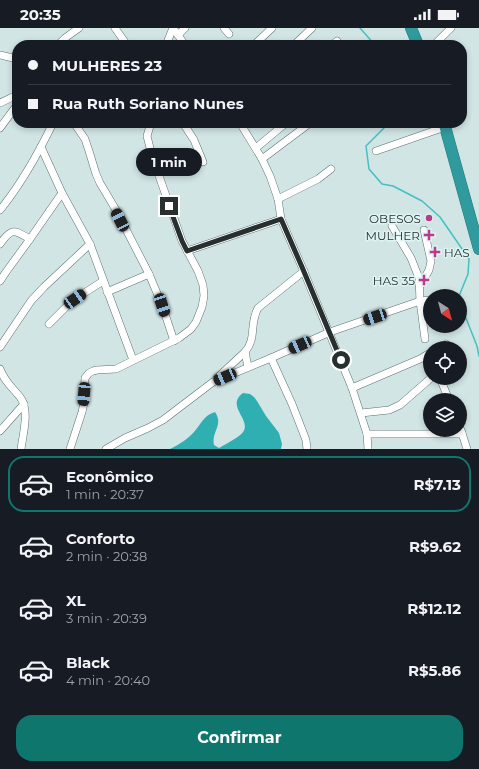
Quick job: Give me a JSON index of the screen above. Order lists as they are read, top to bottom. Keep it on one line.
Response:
{"places":{"other":["OBESOS"],"health":["MULHER","HAS","HAS 35"]},"north":"bottom right","page":{"status":"20:35","banner":["MULHERES 23","Rua Ruth Soriano Nunes"],"bubble":"1 min","list":[{"name":"Econômico","note":"1 min · 20:37","value":"R$7.13"},{"name":"Conforto","note":"2 min · 20:38","value":"R$9.62"},{"name":"XL","note":"3 min · 20:39","value":"R$12.12"},{"name":"Black","note":"4 min · 20:40","value":"R$5.86"}],"buttons":"Confirmar"}}
